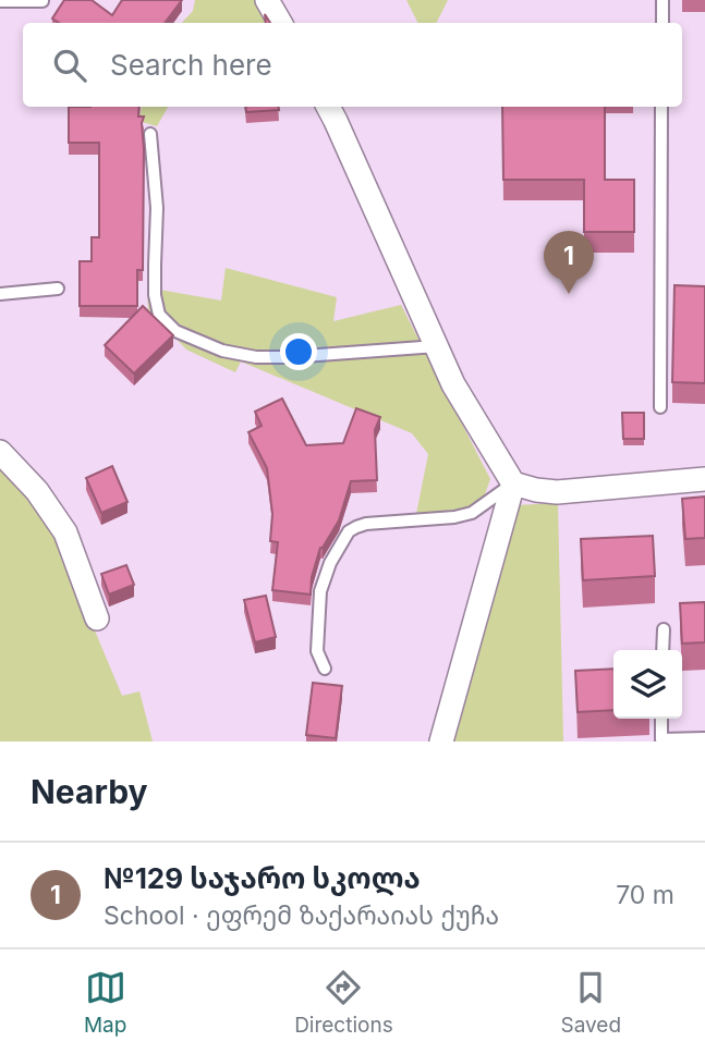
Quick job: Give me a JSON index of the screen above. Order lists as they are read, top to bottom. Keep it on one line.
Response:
{"page":{"search":"Search here","pins":"1","heading":"Nearby","list":[{"mark":"1","name":"№129 საჯარო სკოლა","note":"School · ეფრემ ზაქარაიას ქუჩა","value":"70 m"}],"nav":["Map","Directions","Saved"]}}
